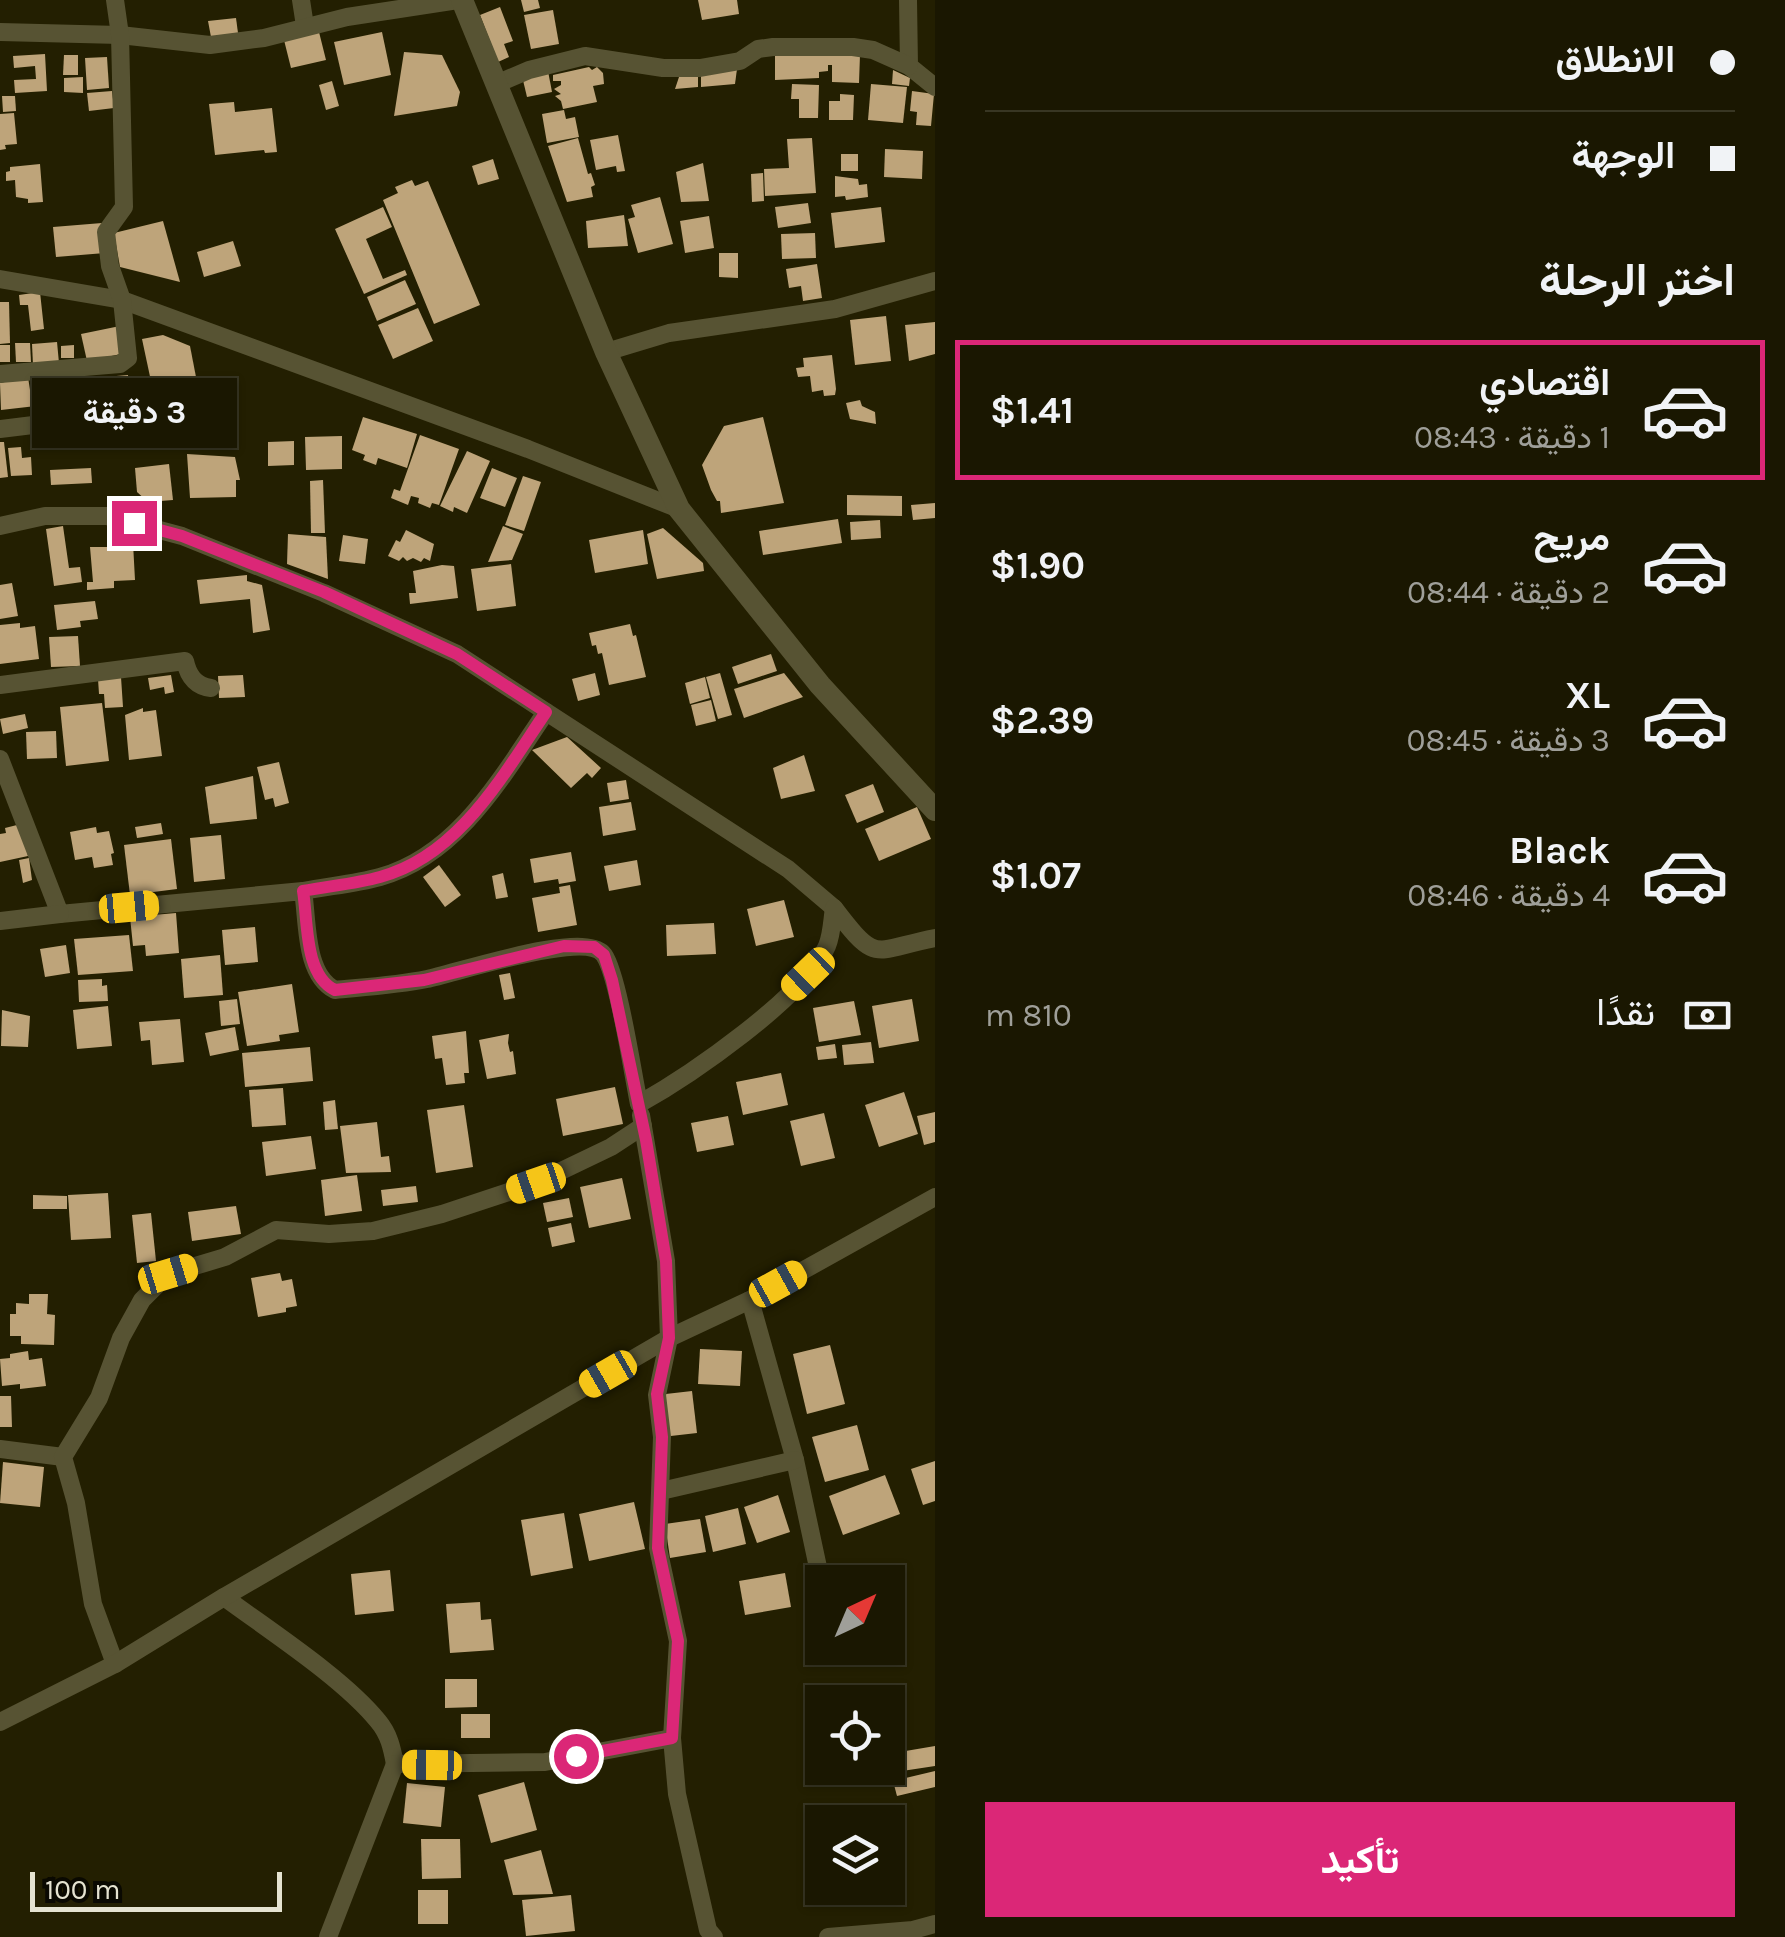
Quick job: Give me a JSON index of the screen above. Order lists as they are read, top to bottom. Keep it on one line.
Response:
{"scale_bar":"100 m","north":"top right","page":{"banner":["الانطلاق","الوجهة"],"heading":"اختر الرحلة","list":[{"name":"اقتصادي","note":"1 دقيقة · 08:43","value":"$1.41"},{"name":"مريح","note":"2 دقيقة · 08:44","value":"$1.90"},{"name":"XL","note":"3 دقيقة · 08:45","value":"$2.39"},{"name":"Black","note":"4 دقيقة · 08:46","value":"$1.07"}],"bubble":"3 دقيقة","pay":["نقدًا","810 m"],"buttons":"تأكيد","scale":"100 m"}}
